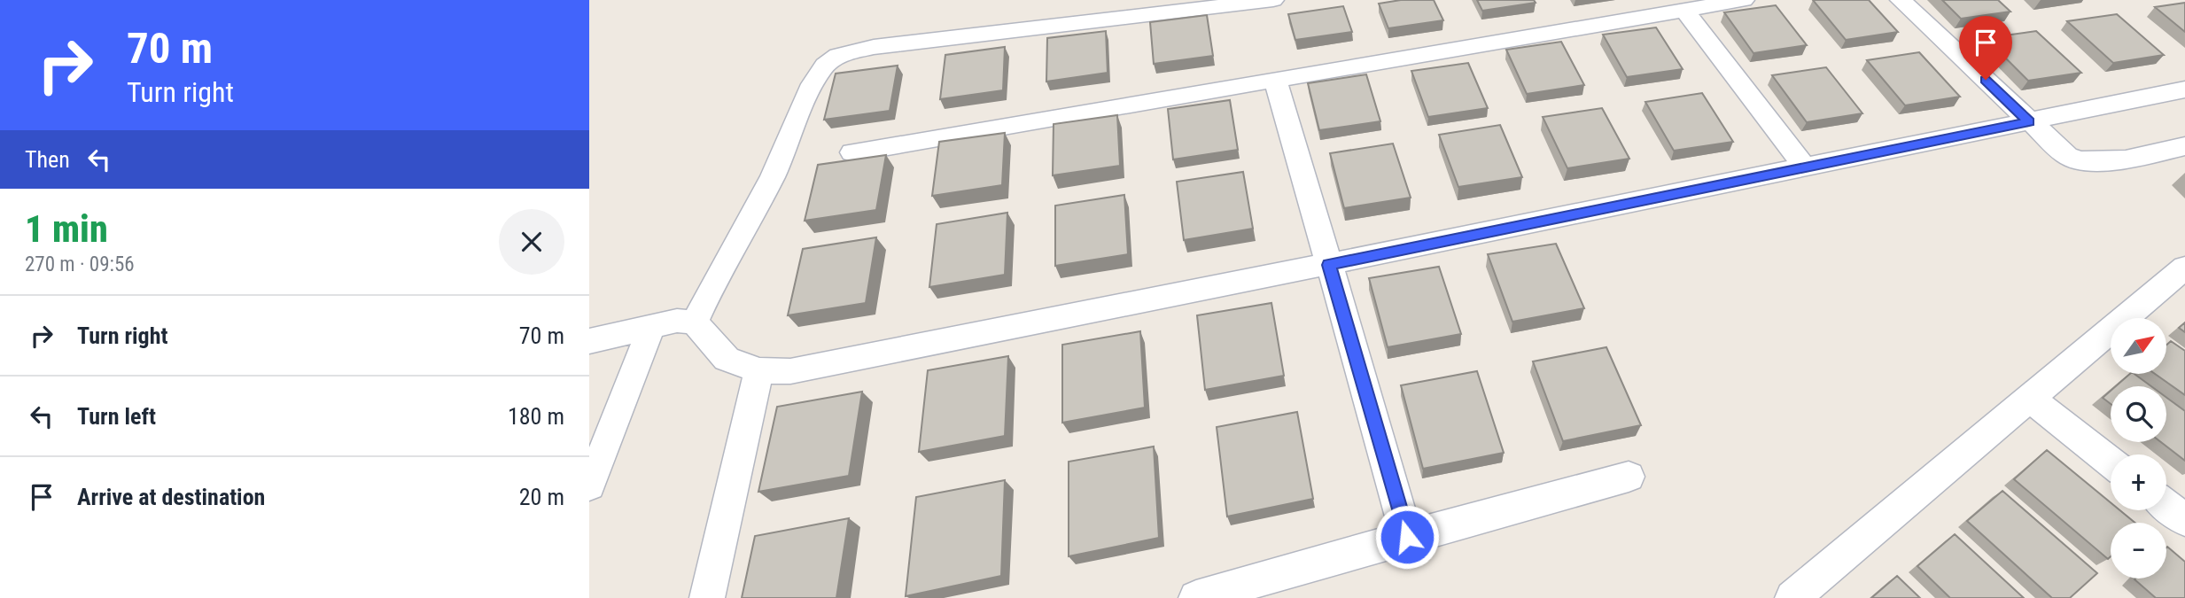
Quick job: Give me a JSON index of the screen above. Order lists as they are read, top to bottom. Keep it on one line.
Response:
{"north":"top right","page":{"turn":["70 m","Turn right"],"then":"Then","heading":["1 min","270 m · 09:56"],"list":[{"name":"Turn right","value":"70 m"},{"name":"Turn left","value":"180 m"},{"name":"Arrive at destination","value":"20 m"}],"map_buttons":["+","−"]}}
